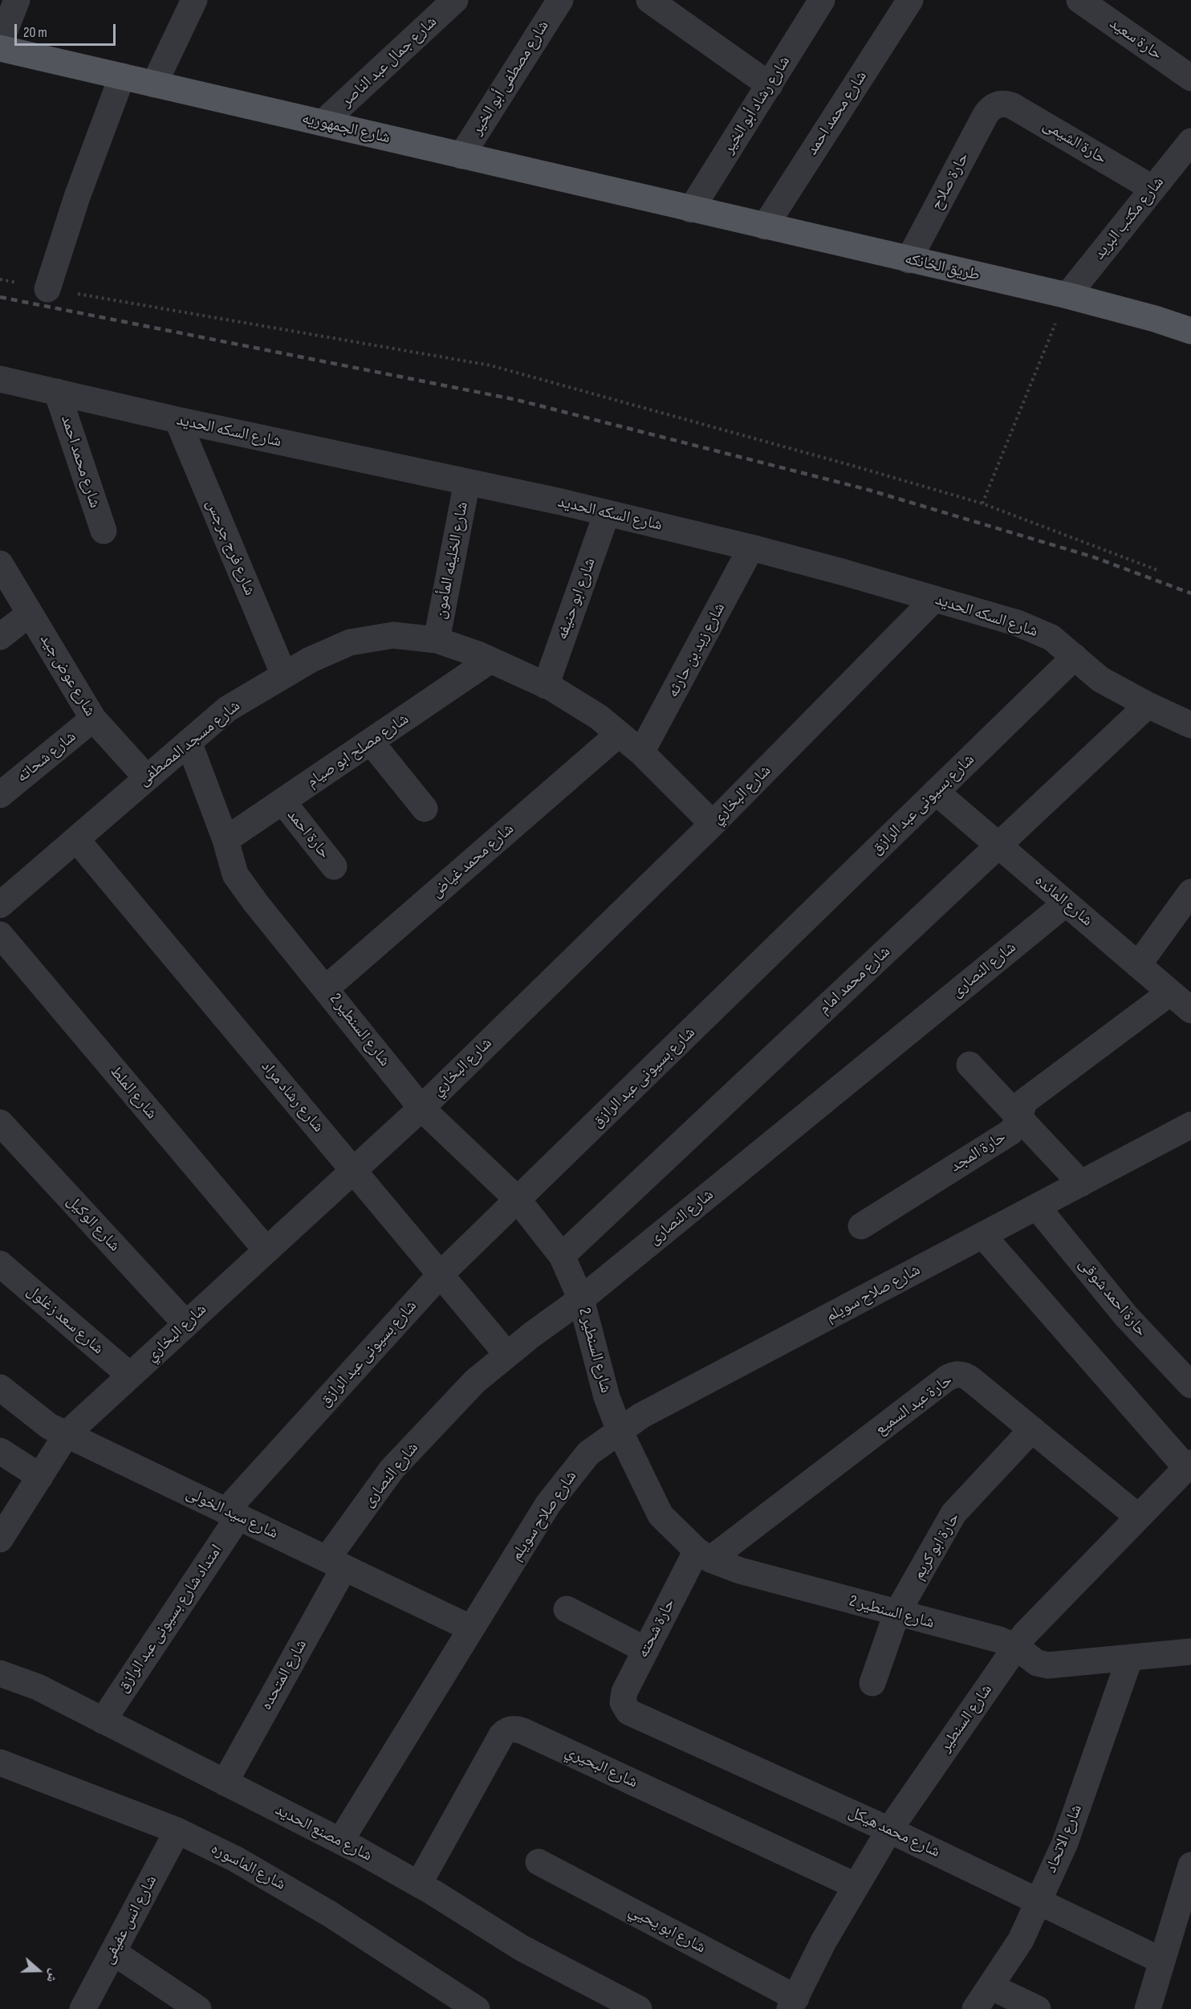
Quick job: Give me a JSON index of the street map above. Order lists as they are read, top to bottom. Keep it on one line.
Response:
{"streets":{"main road":["شارع الجمهوريه","طريق الخانكه"],"street":["حارة سعيد","شارع جمال عبد الناصر","شارع مصطفى أبو الخير","شارع رشاد أبو الخير","شارع محمد احمد","حارة الشيمى","حارة صلاح","شارع مكتب البريد","شارع السكه الحديد","شارع فرج جرجس","شارع الخليفه المأمون","شارع ابو حنيفه","شارع زيد بن حارثه","شارع عوض جيد","شارع مسجد المصطفى","شارع مصلح ابو صيام","شارع شحاته","شارع البخاري","شارع بسيونى عبد الرازق","حارة احمد","شارع محمد غياض","شارع المائده","شارع النصارى","شارع محمد امام","شارع السنطير 2","شارع الملط","شارع رشاد مراد","حارة المجد","شارع الوكيل","شارع صلاح سويلم","حارة احمد شوقى","شارع سعد زغلول","حارة عبد السميع","شارع سيد الخولى","حارة ابو كريم","امتداد شارع بسيونى عبد الرازق","حارة شحته","شارع المتحده","شارع السنطير","شارع البحيري","شارع محمد هيكل","شارع مصنع الحديد","شارع الاتحاد","شارع الماسوره","شارع انس عفيفى","شارع ابو يحيي"]},"crossings":[["شارع جمال عبد الناصر","شارع الجمهوريه"],["شارع مصطفى أبو الخير","شارع الجمهوريه"],["شارع رشاد أبو الخير","شارع الجمهوريه"],["شارع رشاد أبو الخير","طريق الخانكه"],["شارع محمد احمد","طريق الخانكه"],["شارع محمد احمد","شارع السكه الحديد"],["شارع الجمهوريه","طريق الخانكه"],["حارة الشيمى","حارة صلاح"],["حارة الشيمى","شارع مكتب البريد"],["حارة صلاح","طريق الخانكه"],["شارع مكتب البريد","طريق الخانكه"],["شارع السكه الحديد","شارع فرج جرجس"],["شارع السكه الحديد","شارع الخليفه المأمون"],["شارع السكه الحديد","شارع ابو حنيفه"],["شارع السكه الحديد","شارع زيد بن حارثه"],["شارع السكه الحديد","شارع البخاري"],["شارع السكه الحديد","شارع بسيونى عبد الرازق"],["شارع السكه الحديد","شارع محمد امام"],["شارع فرج جرجس","شارع مسجد المصطفى"],["شارع الخليفه المأمون","شارع مسجد المصطفى"],["شارع ابو حنيفه","شارع مسجد المصطفى"],["شارع زيد بن حارثه","شارع مسجد المصطفى"],["شارع عوض جيد","شارع مسجد المصطفى"],["شارع عوض جيد","شارع شحاته"],["شارع مسجد المصطفى","شارع مصلح ابو صيام"],["شارع مسجد المصطفى","شارع البخاري"],["شارع مسجد المصطفى","شارع محمد غياض"],["شارع مسجد المصطفى","شارع السنطير 2"],["شارع مسجد المصطفى","شارع رشاد مراد"],["شارع مصلح ابو صيام","حارة احمد"],["شارع مصلح ابو صيام","شارع السنطير 2"],["شارع البخاري","شارع السنطير 2"],["شارع البخاري","شارع الملط"],["شارع البخاري","شارع رشاد مراد"],["شارع البخاري","شارع الوكيل"],["شارع البخاري","شارع سعد زغلول"],["شارع البخاري","شارع سيد الخولى"],["شارع بسيونى عبد الرازق","شارع المائده"],["شارع بسيونى عبد الرازق","شارع السنطير 2"],["شارع بسيونى عبد الرازق","شارع رشاد مراد"],["شارع بسيونى عبد الرازق","شارع سيد الخولى"],["شارع بسيونى عبد الرازق","امتداد شارع بسيونى عبد الرازق"],["شارع محمد غياض","شارع السنطير 2"],["شارع المائده","شارع النصارى"],["شارع المائده","شارع محمد امام"],["شارع المائده","حارة المجد"],["شارع النصارى","شارع السنطير 2"],["شارع النصارى","شارع رشاد مراد"],["شارع النصارى","شارع سيد الخولى"],["شارع النصارى","شارع المتحده"],["شارع محمد امام","شارع السنطير 2"],["شارع السنطير 2","شارع صلاح سويلم"],["شارع السنطير 2","حارة عبد السميع"],["شارع السنطير 2","حارة ابو كريم"],["شارع السنطير 2","حارة شحته"],["شارع السنطير 2","شارع السنطير"],["شارع السنطير 2","شارع الاتحاد"],["شارع صلاح سويلم","حارة احمد شوقى"],["شارع صلاح سويلم","شارع سيد الخولى"],["شارع صلاح سويلم","شارع مصنع الحديد"],["حارة عبد السميع","حارة ابو كريم"],["حارة عبد السميع","حارة شحته"],["حارة عبد السميع","شارع السنطير"],["شارع سيد الخولى","امتداد شارع بسيونى عبد الرازق"],["شارع سيد الخولى","شارع المتحده"],["امتداد شارع بسيونى عبد الرازق","شارع مصنع الحديد"],["حارة شحته","شارع محمد هيكل"],["شارع المتحده","شارع مصنع الحديد"],["شارع السنطير","شارع البحيري"],["شارع السنطير","شارع محمد هيكل"],["شارع السنطير","شارع ابو يحيي"],["شارع البحيري","شارع مصنع الحديد"],["شارع محمد هيكل","شارع الاتحاد"],["شارع الماسوره","شارع انس عفيفى"]],"scale_bar":"20 m","north":"right"}
